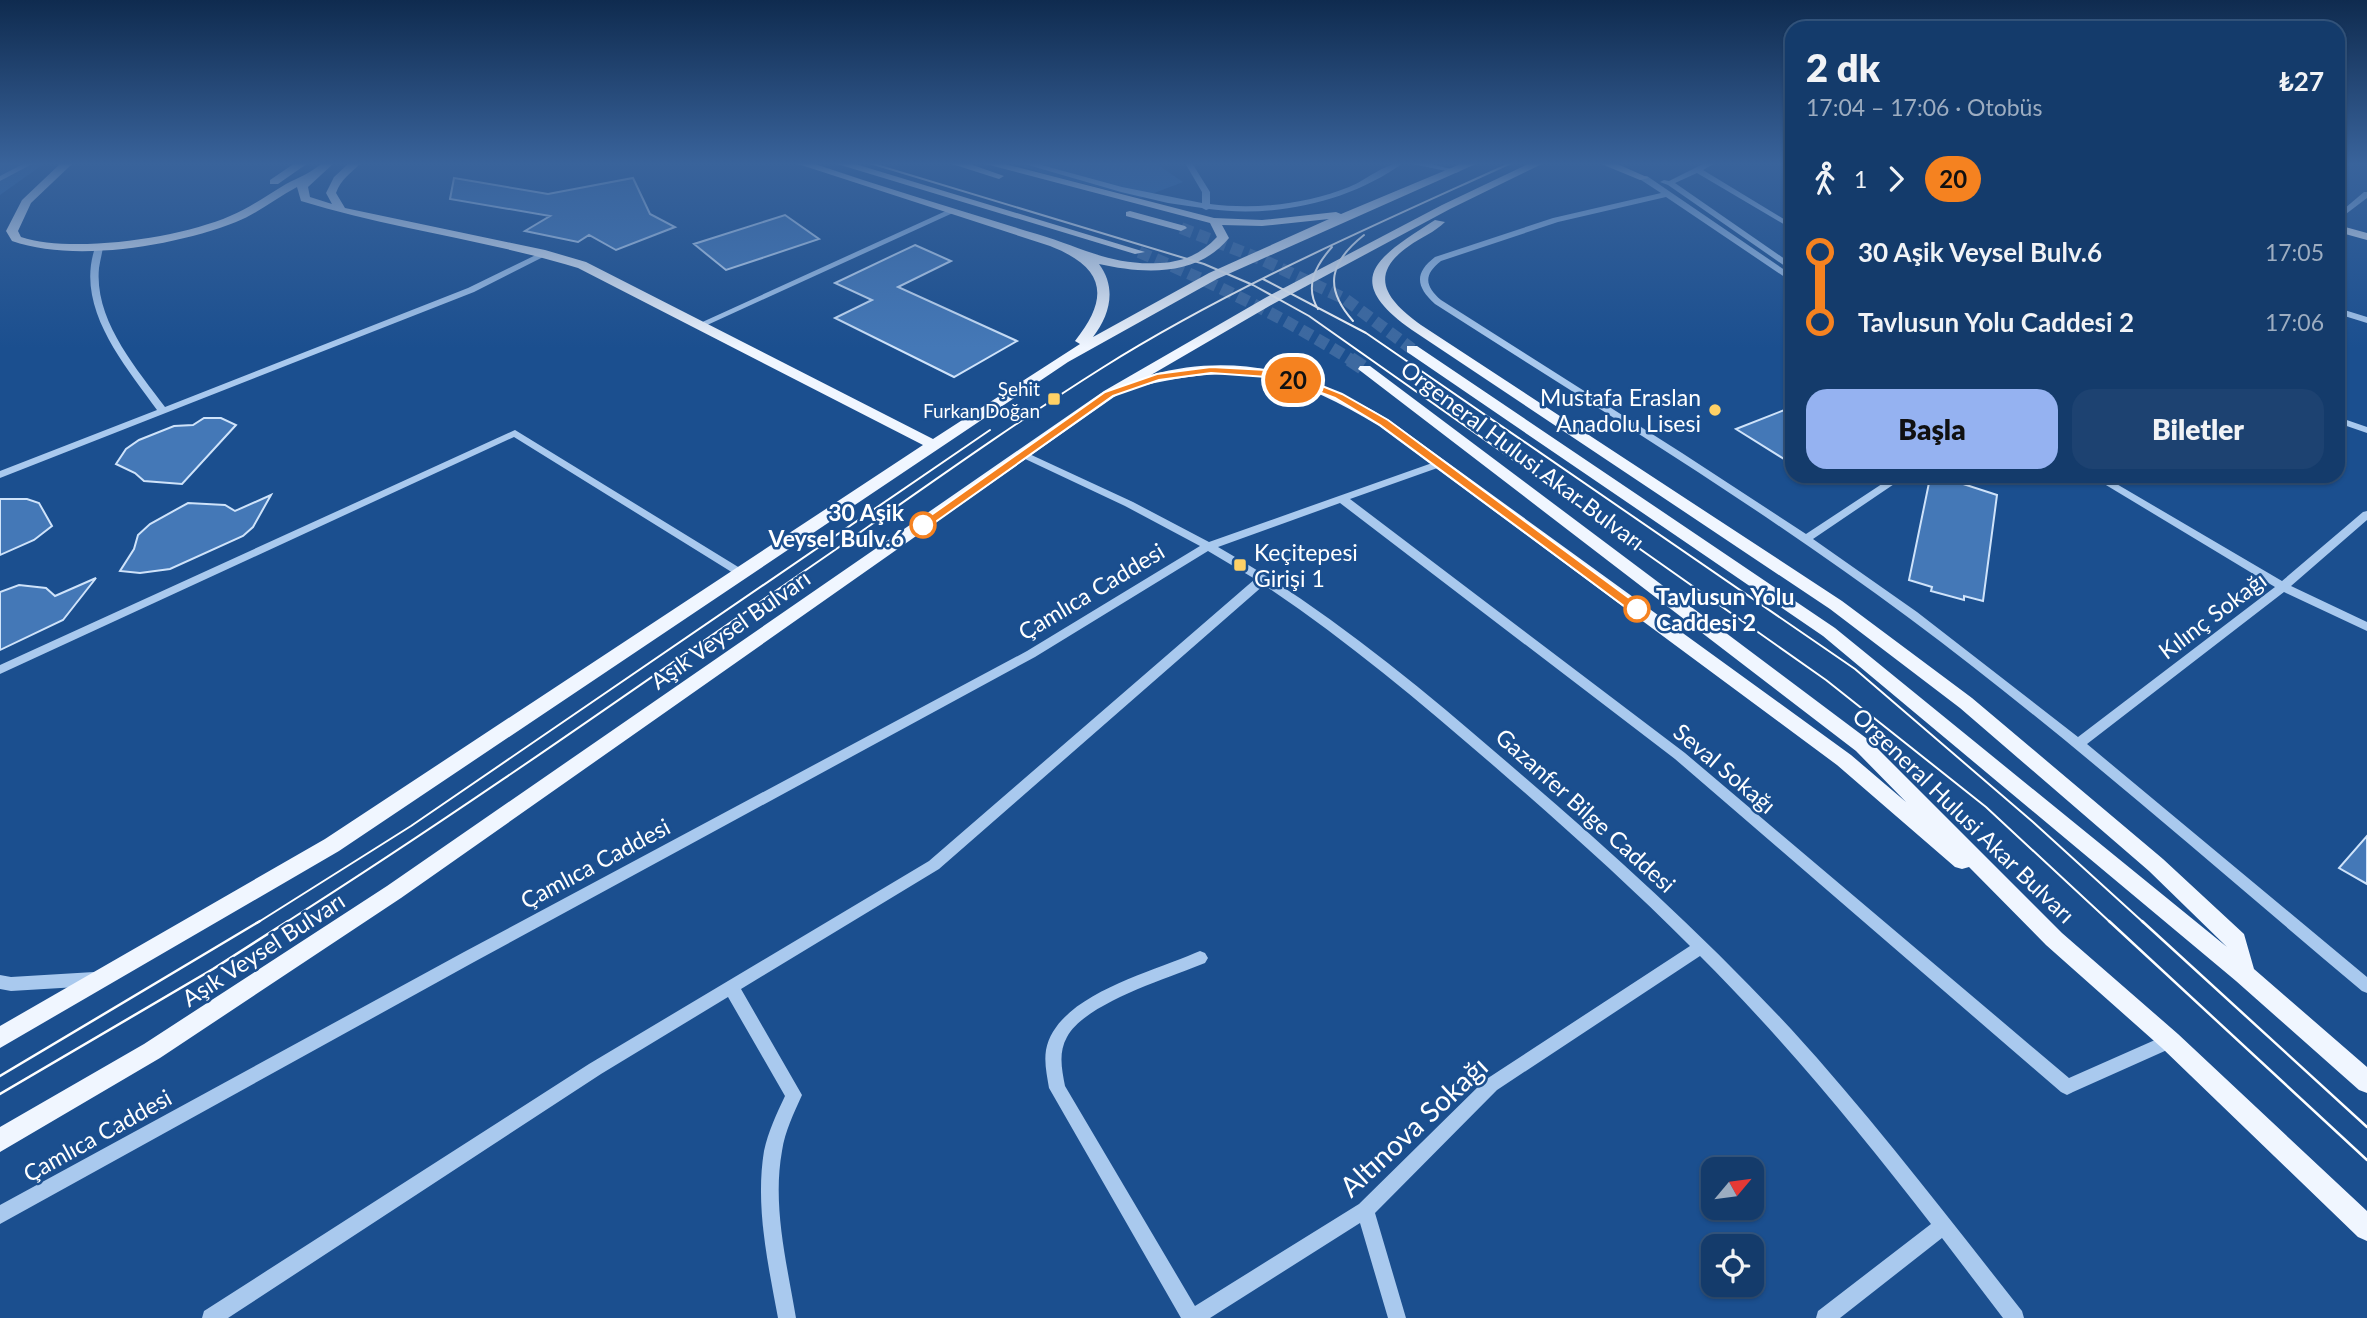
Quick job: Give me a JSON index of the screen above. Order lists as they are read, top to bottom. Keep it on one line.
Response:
{"streets":{"main road":["Orgeneral Hulusi Akar Bulvarı","Aşık Veysel Bulvarı"],"street":["Çamlıca Caddesi","Kılınç Sokağı","Seval Sokağı","Gazanfer Bilge Caddesi","Altınova Sokağı"]},"crossings":[["Orgeneral Hulusi Akar Bulvarı","Seval Sokağı"],["Çamlıca Caddesi","Seval Sokağı"],["Çamlıca Caddesi","Gazanfer Bilge Caddesi"],["Aşık Veysel Bulvarı","Gazanfer Bilge Caddesi"],["Gazanfer Bilge Caddesi","Altınova Sokağı"]],"places":{"transit":["Şehit Furkan Doğan","Keçitepesi Girişi 1"],"other":["Mustafa Eraslan Anadolu Lisesi","30 Aşik Veysel Bulv.6","Tavlusun Yolu Caddesi 2"]},"lines":["bus line 20"],"north":"top right","page":{"on_map":"20","heading":["2 dk","17:04 – 17:06 · Otobüs","₺27"],"legs":["1","20"],"list":[{"name":"30 Aşik Veysel Bulv.6","value":"17:05"},{"name":"Tavlusun Yolu Caddesi 2","value":"17:06"}],"buttons":["Başla","Biletler"]}}
